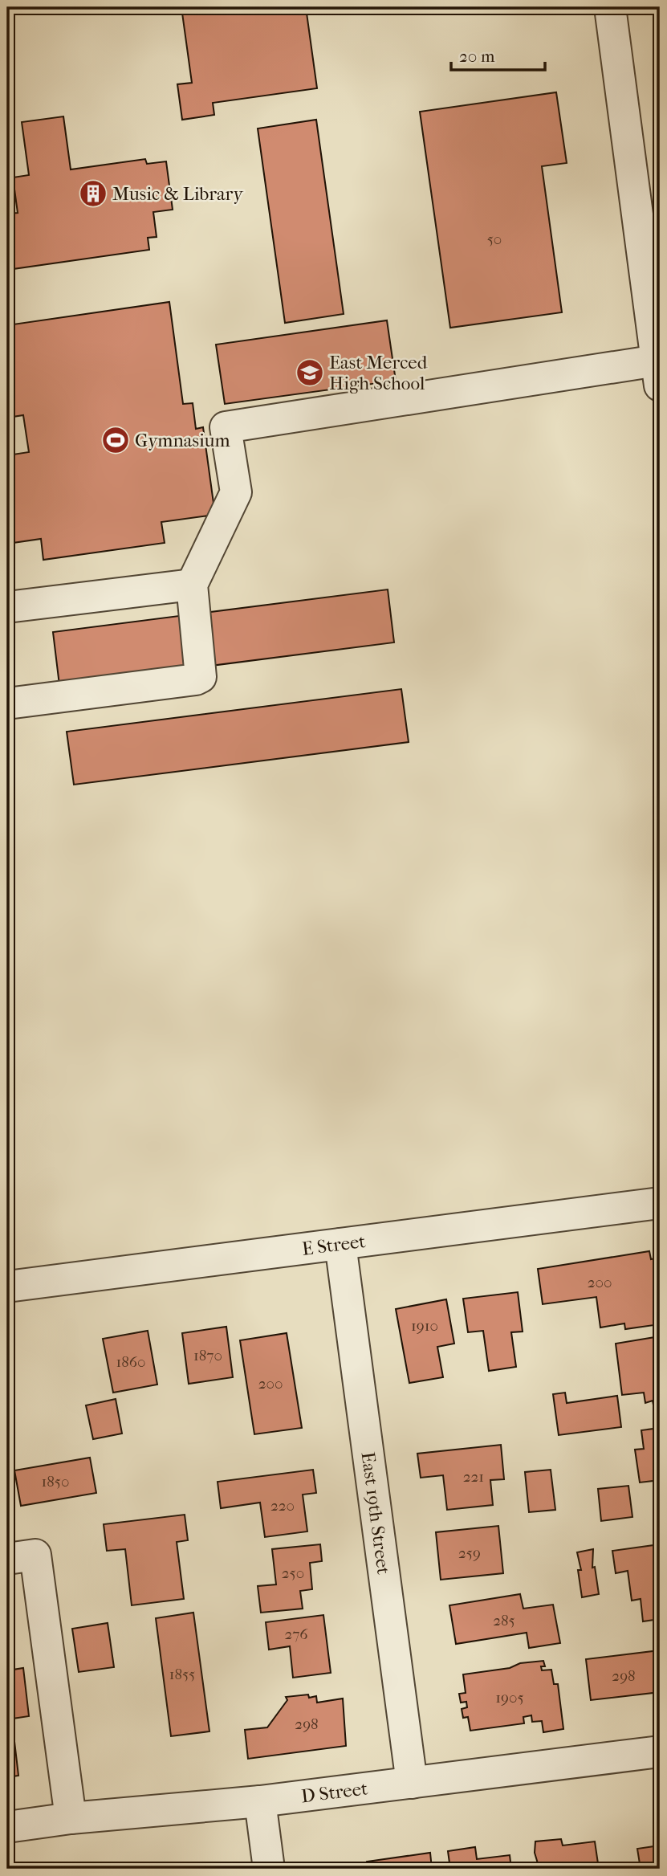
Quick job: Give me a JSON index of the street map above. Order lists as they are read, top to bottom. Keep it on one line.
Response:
{"streets":{"street":["E Street","East 19th Street","D Street"]},"crossings":[["E Street","East 19th Street"],["East 19th Street","D Street"]],"places":{"building":["Music & Library"],"school or university":["East Merced High School"],"sports":["Gymnasium"]},"house_numbers":["50","200","1910","1870","1860","200","221","1850","220","259","250","285","276","1855","298","1905","298"],"scale_bar":"20 m"}
